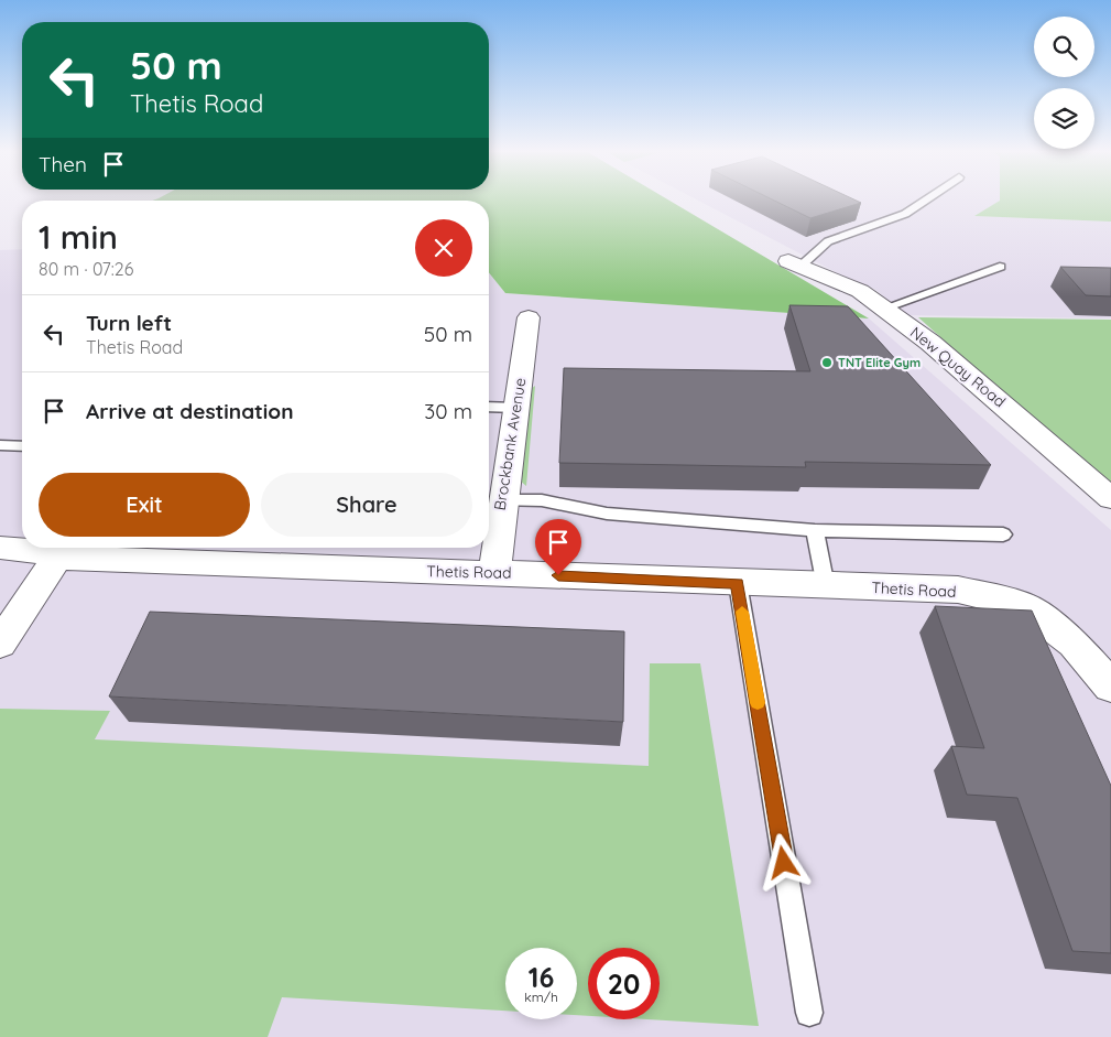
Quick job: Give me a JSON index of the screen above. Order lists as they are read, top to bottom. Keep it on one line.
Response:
{"streets":{"street":["New Quay Road","Brockbank Avenue","Thetis Road"]},"crossings":[["Brockbank Avenue","Thetis Road"]],"places":["TNT Elite Gym"],"page":{"turn":["50 m","Thetis Road"],"then":"Then","heading":["1 min","80 m · 07:26"],"list":[{"name":"Turn left","note":"Thetis Road","value":"50 m"},{"name":"Arrive at destination","value":"30 m"}],"buttons":["Exit","Share"],"speed":"16 km/h","limit":"20"}}
